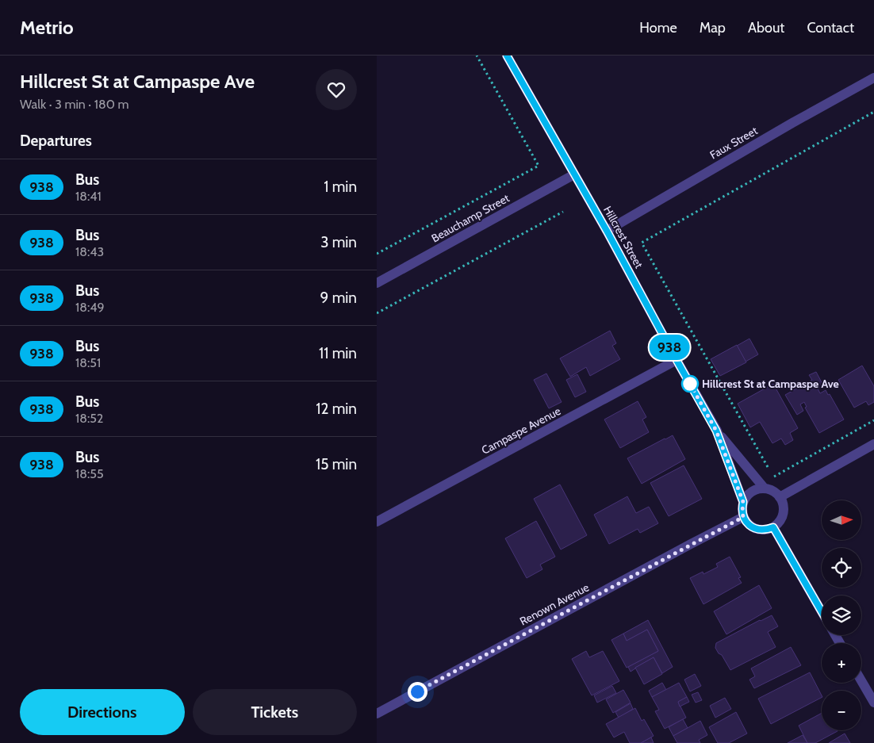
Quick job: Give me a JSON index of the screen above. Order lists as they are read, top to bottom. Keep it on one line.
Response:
{"streets":{"street":["Faux Street","Beauchamp Street","Hillcrest Street","Campaspe Avenue","Renown Avenue"]},"crossings":[["Faux Street","Hillcrest Street"],["Beauchamp Street","Hillcrest Street"],["Hillcrest Street","Campaspe Avenue"],["Hillcrest Street","Renown Avenue"]],"places":["Hillcrest St at Campaspe Ave"],"lines":["bus line 938"],"north":"right","page":{"header":"Metrio","nav":["Home","Map","About","Contact"],"heading":[["Hillcrest St at Campaspe Ave","Walk · 3 min · 180 m"],"Departures"],"on_map":"938","list":[{"mark":"938","name":"Bus","note":"18:41","value":"1 min"},{"mark":"938","name":"Bus","note":"18:43","value":"3 min"},{"mark":"938","name":"Bus","note":"18:49","value":"9 min"},{"mark":"938","name":"Bus","note":"18:51","value":"11 min"},{"mark":"938","name":"Bus","note":"18:52","value":"12 min"},{"mark":"938","name":"Bus","note":"18:55","value":"15 min"}],"map_buttons":["+","−"],"buttons":["Directions","Tickets"]}}
